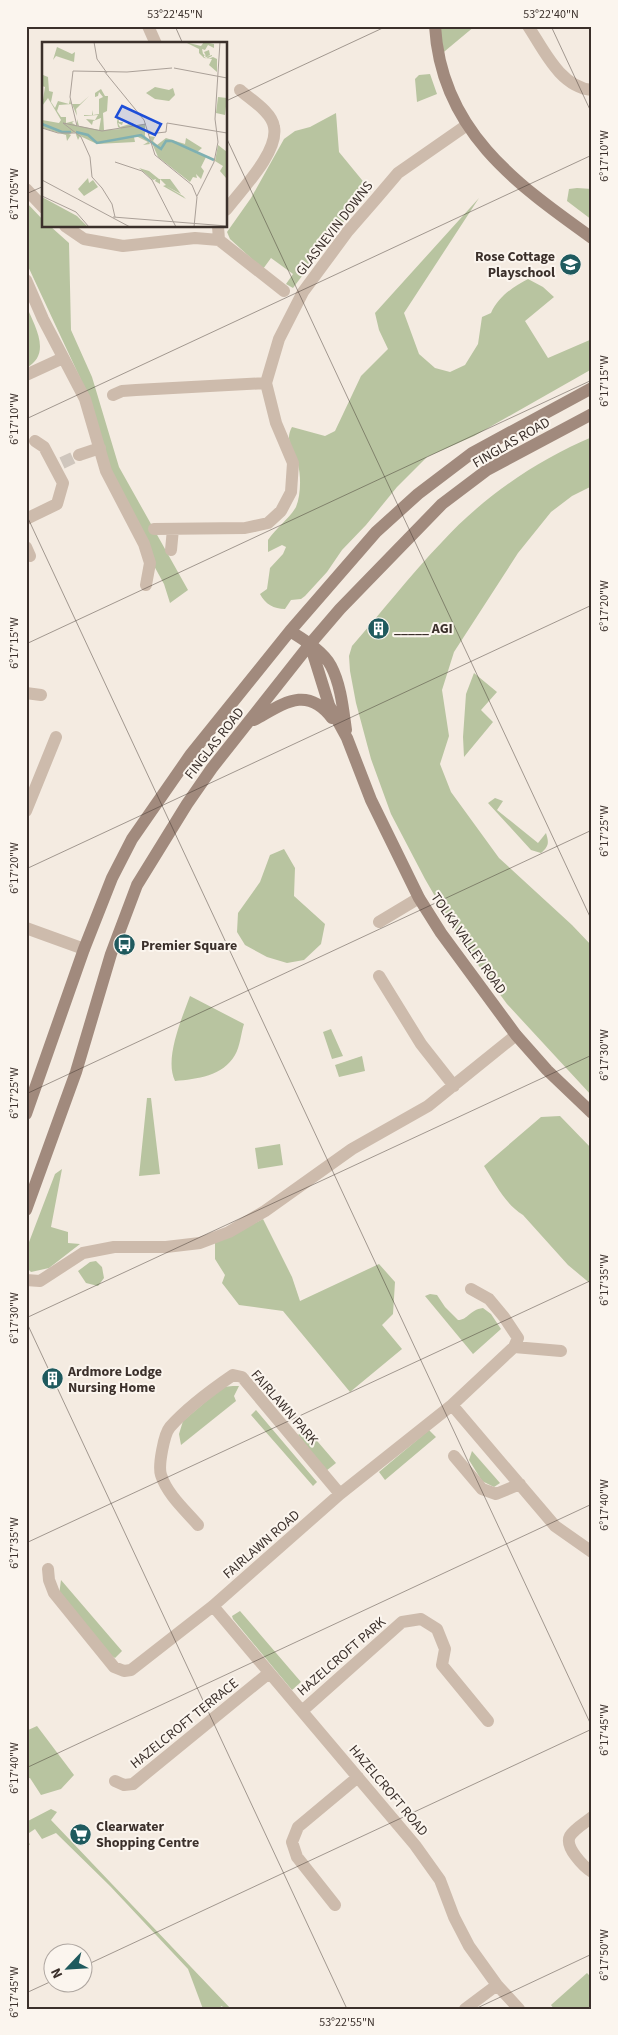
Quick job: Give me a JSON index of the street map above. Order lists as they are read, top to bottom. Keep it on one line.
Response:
{"streets":{"main road":["FINGLAS ROAD","TOLKA VALLEY ROAD"],"street":["GLASNEVIN DOWNS","FAIRLAWN PARK","FAIRLAWN ROAD","HAZELCROFT PARK","HAZELCROFT TERRACE","HAZELCROFT ROAD"]},"crossings":[["FINGLAS ROAD","TOLKA VALLEY ROAD"],["FAIRLAWN PARK","FAIRLAWN ROAD"],["FAIRLAWN ROAD","HAZELCROFT ROAD"],["HAZELCROFT PARK","HAZELCROFT ROAD"],["HAZELCROFT TERRACE","HAZELCROFT ROAD"]],"places":{"school or university":["Rose Cottage Playschool"],"building":["_____ AGI","Ardmore Lodge Nursing Home"],"bus stop":["Premier Square"],"supermarket":["Clearwater Shopping Centre"]},"north":"bottom left","coordinates":["53°22'45\"N","53°22'40\"N","6°17'10\"W","6°17'05\"W","6°17'15\"W","6°17'20\"W","6°17'25\"W","6°17'30\"W","6°17'35\"W","6°17'40\"W","6°17'45\"W","6°17'50\"W","53°22'55\"N"]}
